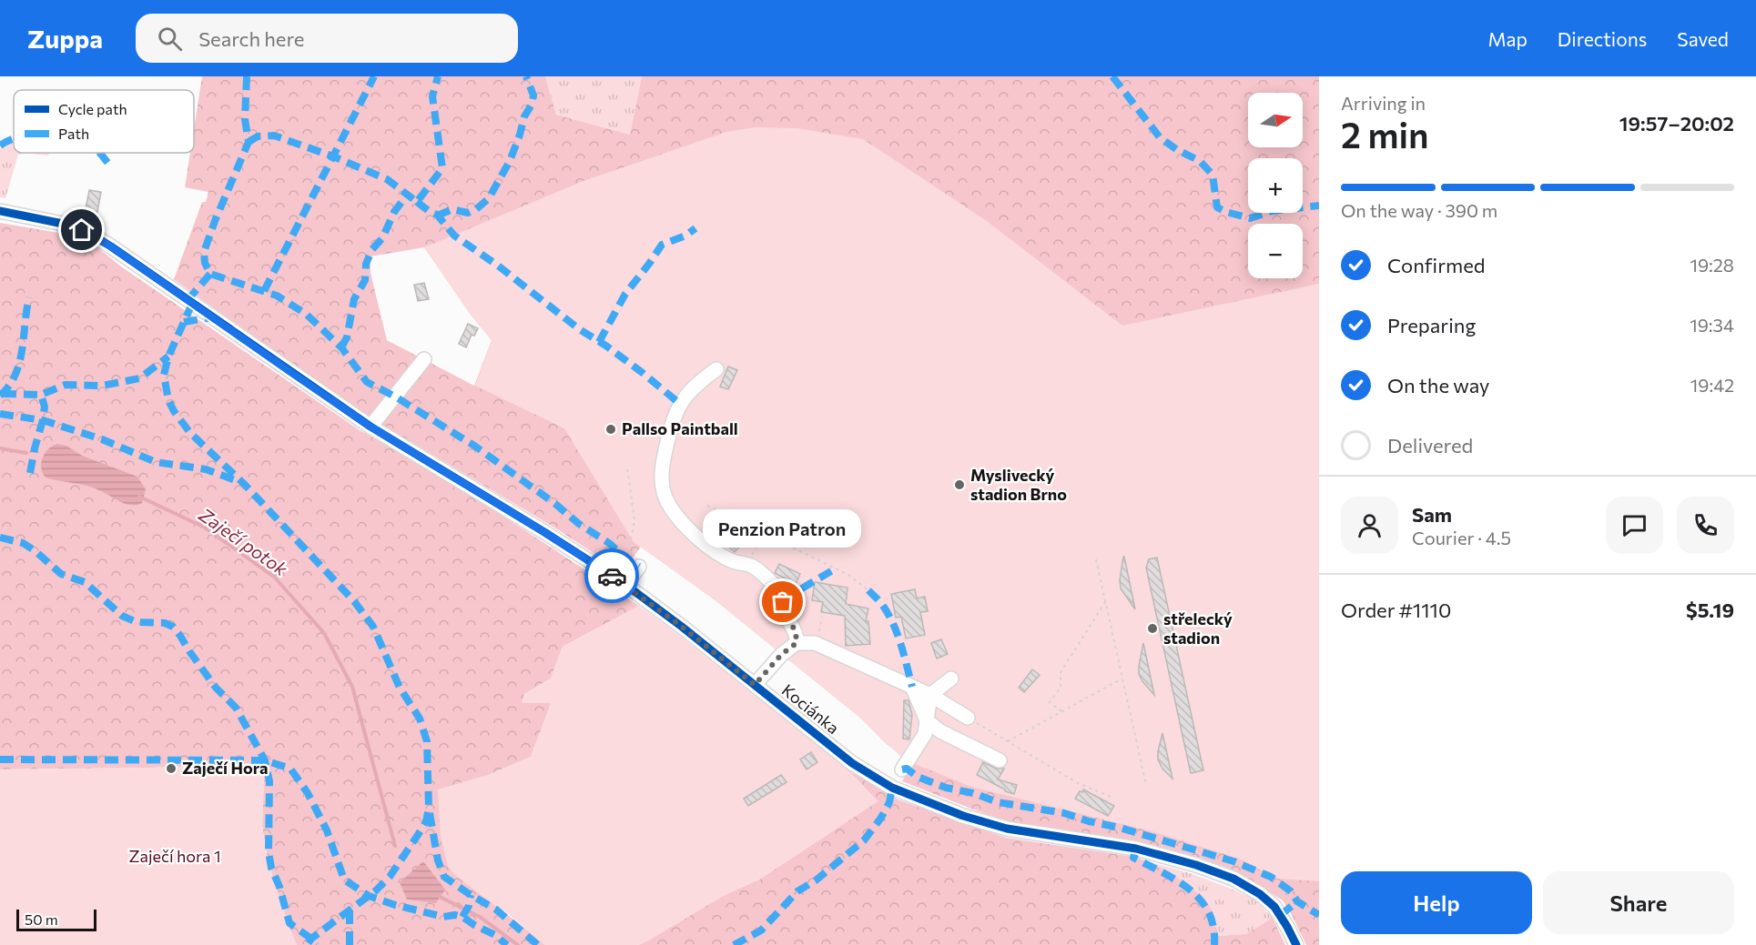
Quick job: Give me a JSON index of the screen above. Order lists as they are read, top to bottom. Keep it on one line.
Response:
{"streets":{"street":["Kociánka"]},"water":["Zaječí potok"],"parks":["Zaječí hora 1"],"places":["Pallso Paintball","Myslivecký stadion Brno","Penzion Patron","střelecký stadion","Zaječí Hora"],"legend":["Cycle path","Path"],"scale_bar":"50 m","north":"right","page":{"header":"Zuppa","search":"Search here","nav":["Map","Directions","Saved"],"heading":["2 min","Arriving in","19:57–20:02"],"panel":["Sam","Courier · 4.5","Order #1110","$5.19"],"map_buttons":["+","−"],"bar":"On the way · 390 m","list":[["Confirmed","19:28"],["Preparing","19:34"],["On the way","19:42"],"Delivered"],"bubble":"Penzion Patron","buttons":["Help","Share"],"scale":"50 m"}}
